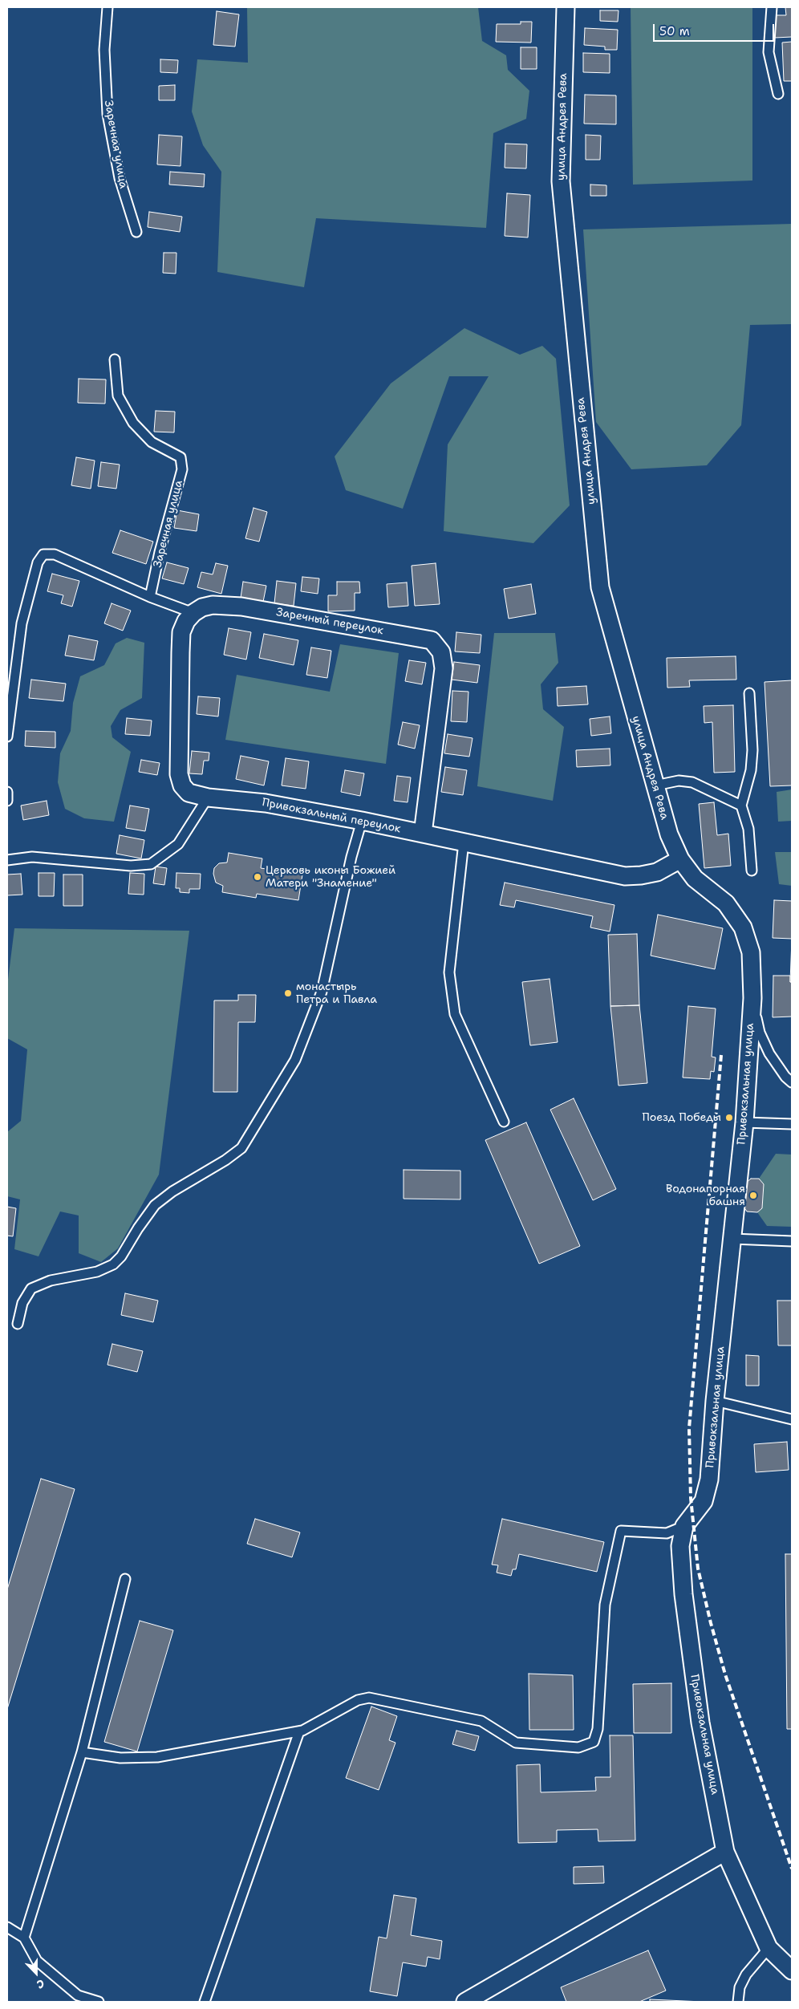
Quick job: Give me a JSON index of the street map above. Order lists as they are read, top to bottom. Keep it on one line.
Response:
{"streets":{"street":["улица Андрея Рева","Заречный переулок","Привокзальный переулок","Привокзальная улица"],"lane":["Заречная улица"]},"crossings":[["улица Андрея Рева","Привокзальный переулок"],["улица Андрея Рева","Привокзальная улица"],["Заречный переулок","Привокзальный переулок"]],"places":["Церковь иконы Божией Матери \"Знамение\"","монастырь Петра и Павла","Поезд Победы","Водонапорная башня"],"scale_bar":"50 m","north":"bottom"}
